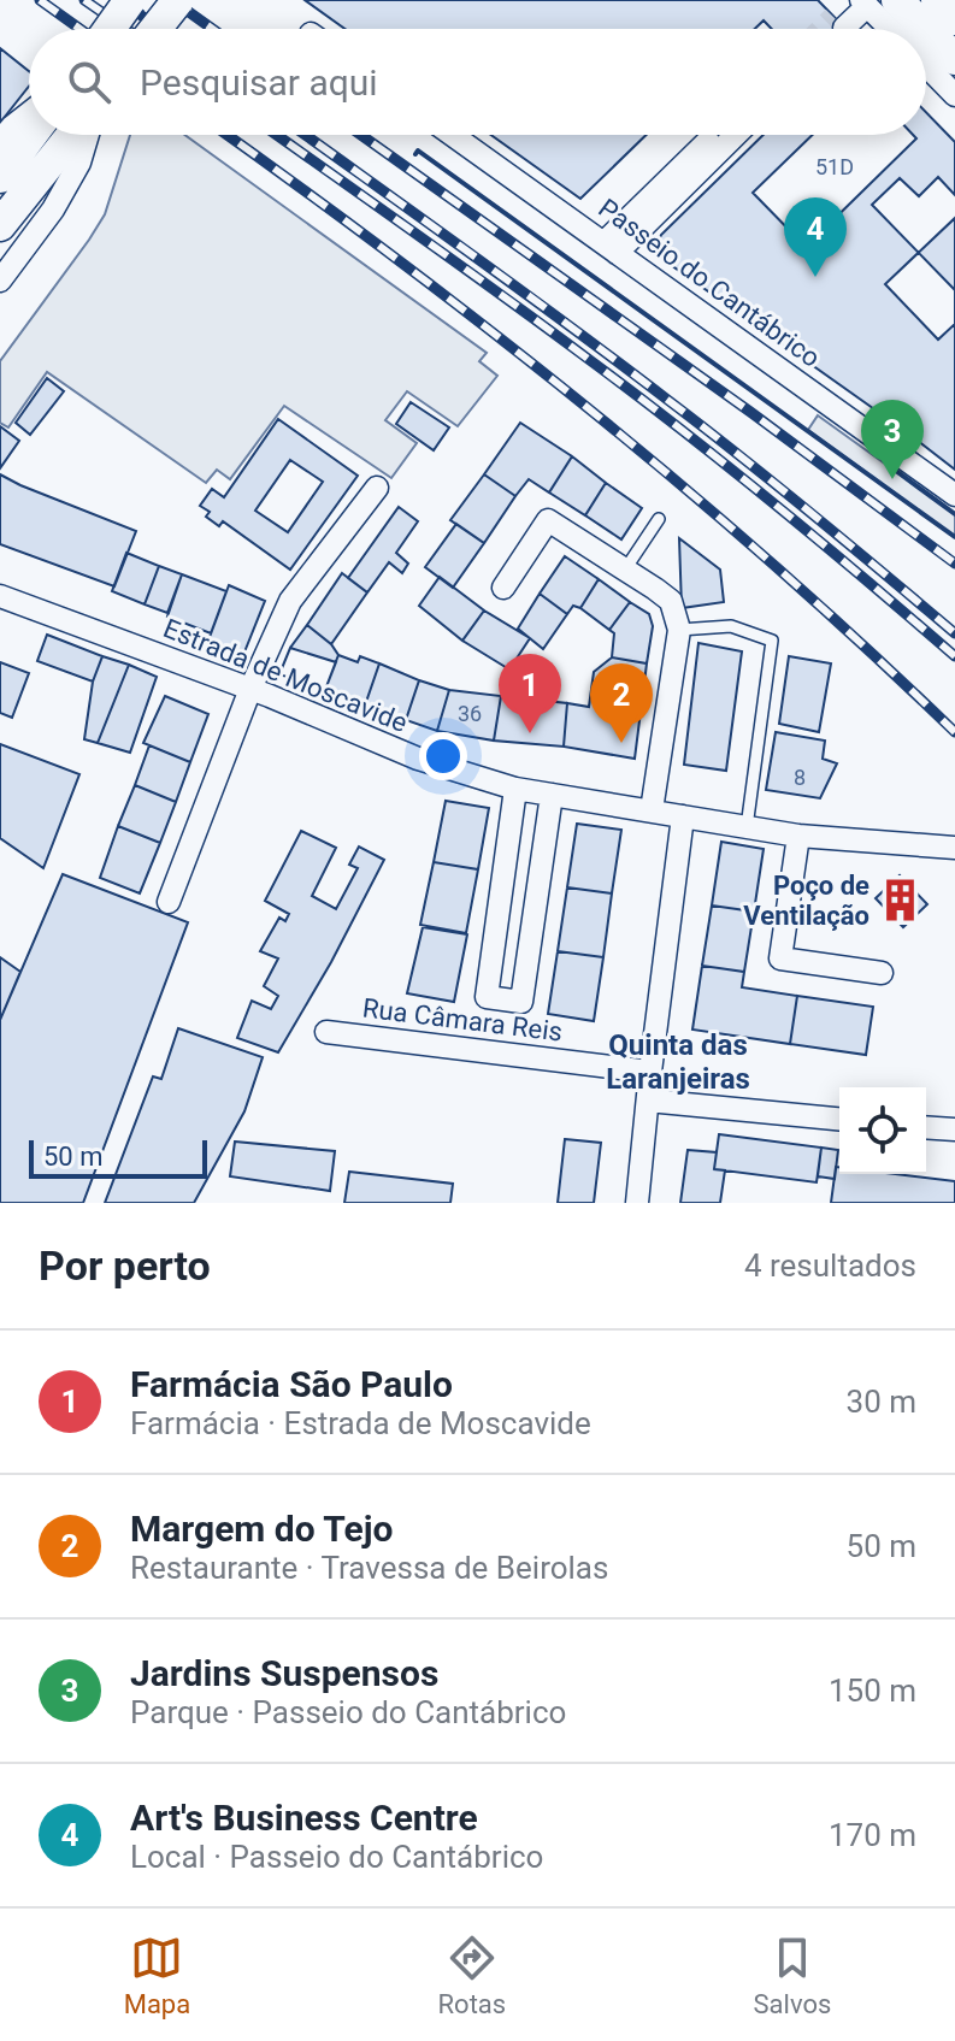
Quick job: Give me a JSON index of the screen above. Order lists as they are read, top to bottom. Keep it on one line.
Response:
{"streets":{"street":["Passeio do Cantábrico","Estrada de Moscavide","Rua Câmara Reis"]},"districts":["Quinta das Laranjeiras"],"places":{"building":["Poço de Ventilação"]},"house_numbers":["51D","36","8"],"scale_bar":"50 m","page":{"search":"Pesquisar aqui","pins":["4","3","1","2"],"scale":"50 m","heading":["Por perto","4 resultados"],"list":[{"mark":"1","name":"Farmácia São Paulo","note":"Farmácia · Estrada de Moscavide","value":"30 m"},{"mark":"2","name":"Margem do Tejo","note":"Restaurante · Travessa de Beirolas","value":"50 m"},{"mark":"3","name":"Jardins Suspensos","note":"Parque · Passeio do Cantábrico","value":"150 m"},{"mark":"4","name":"Art's Business Centre","note":"Local · Passeio do Cantábrico","value":"170 m"}],"nav":["Mapa","Rotas","Salvos"]}}
